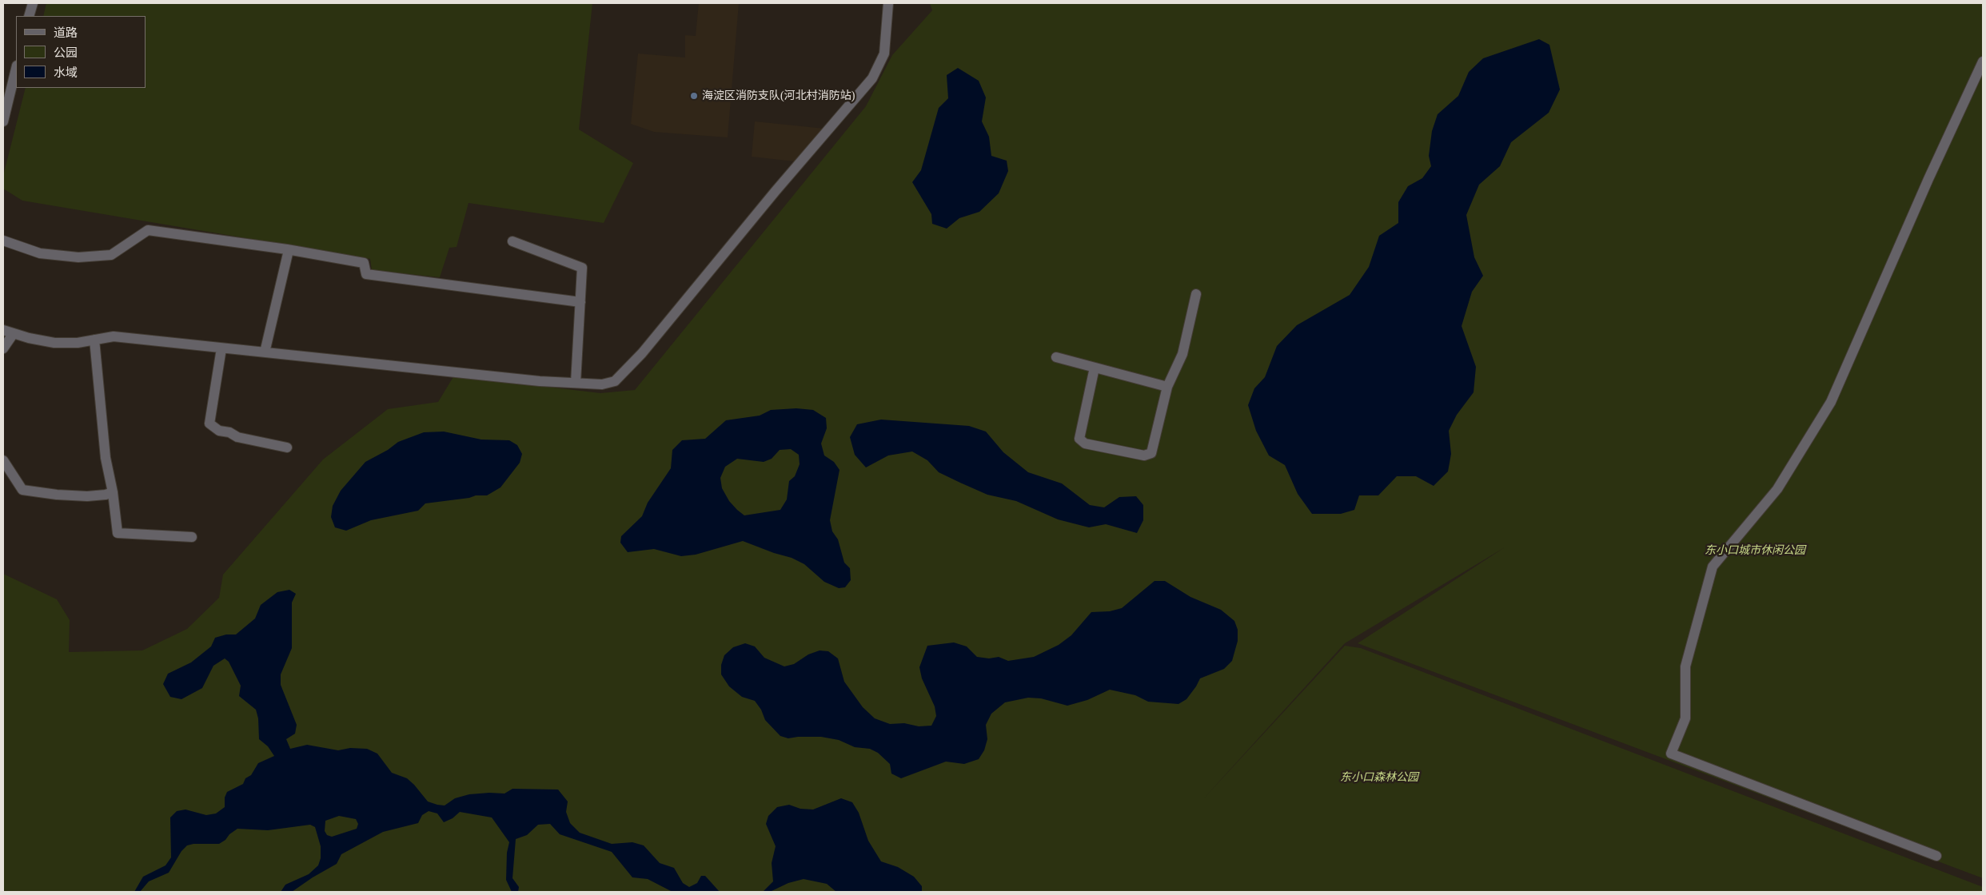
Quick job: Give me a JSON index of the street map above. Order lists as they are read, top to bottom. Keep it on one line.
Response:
{"parks":["东小口城市休闲公园","东小口森林公园"],"places":["海淀区消防支队(河北村消防站)"],"legend":["道路","公园","水域"]}
